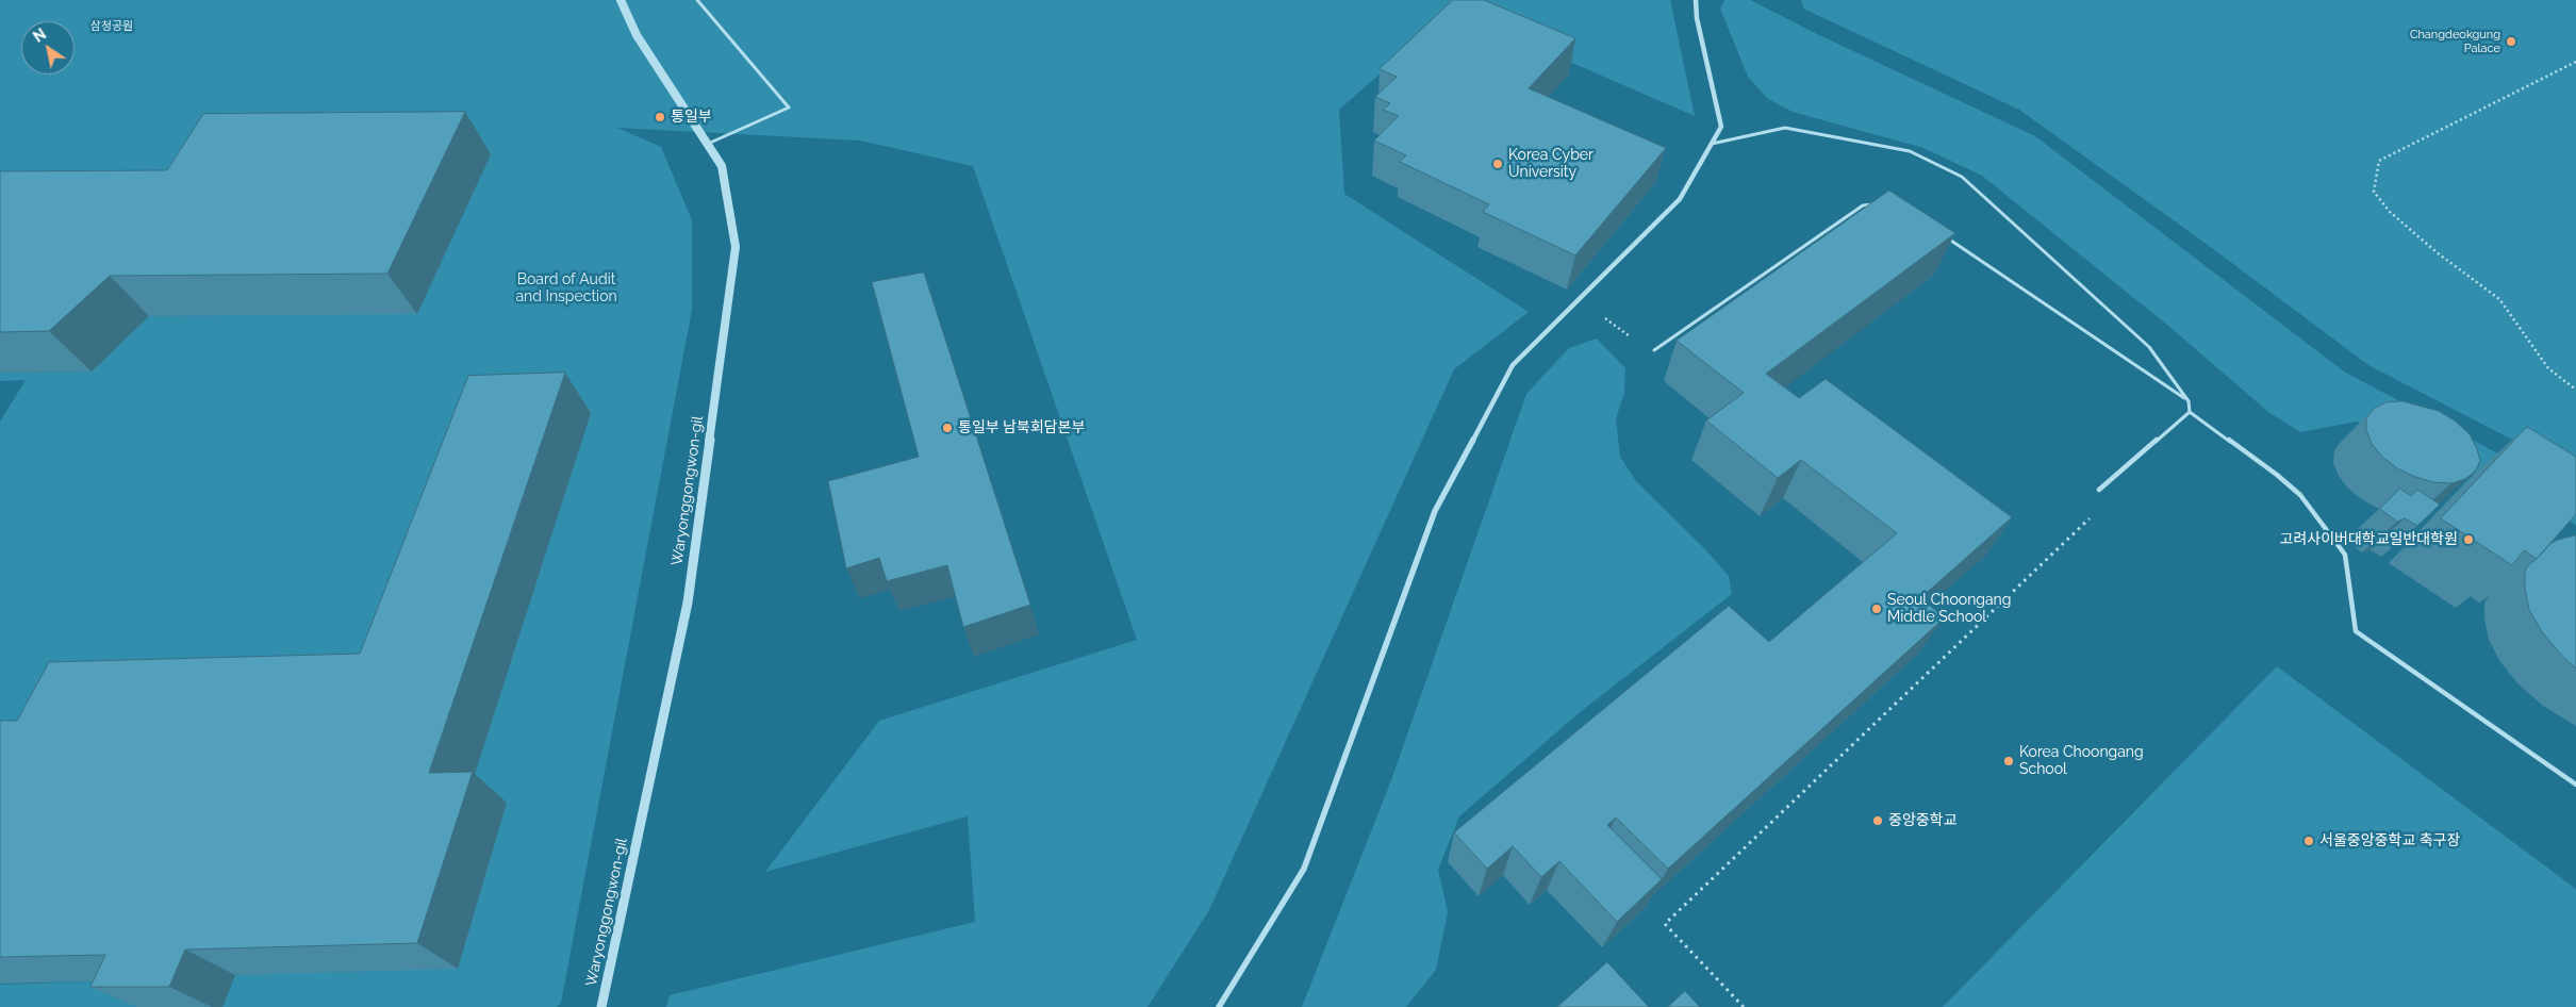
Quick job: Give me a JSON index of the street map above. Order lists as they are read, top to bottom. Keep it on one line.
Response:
{"streets":{"street":["Waryonggongwon-gil"]},"parks":["삼청공원","Board of Audit and Inspection"],"places":["Changdeokgung Palace","통일부","Korea Cyber University","통일부 남북회담본부","고려사이버대학교일반대학원","Seoul Choongang Middle School","Korea Choongang School","중앙중학교","서울중앙중학교 축구장"],"north":"top left"}
